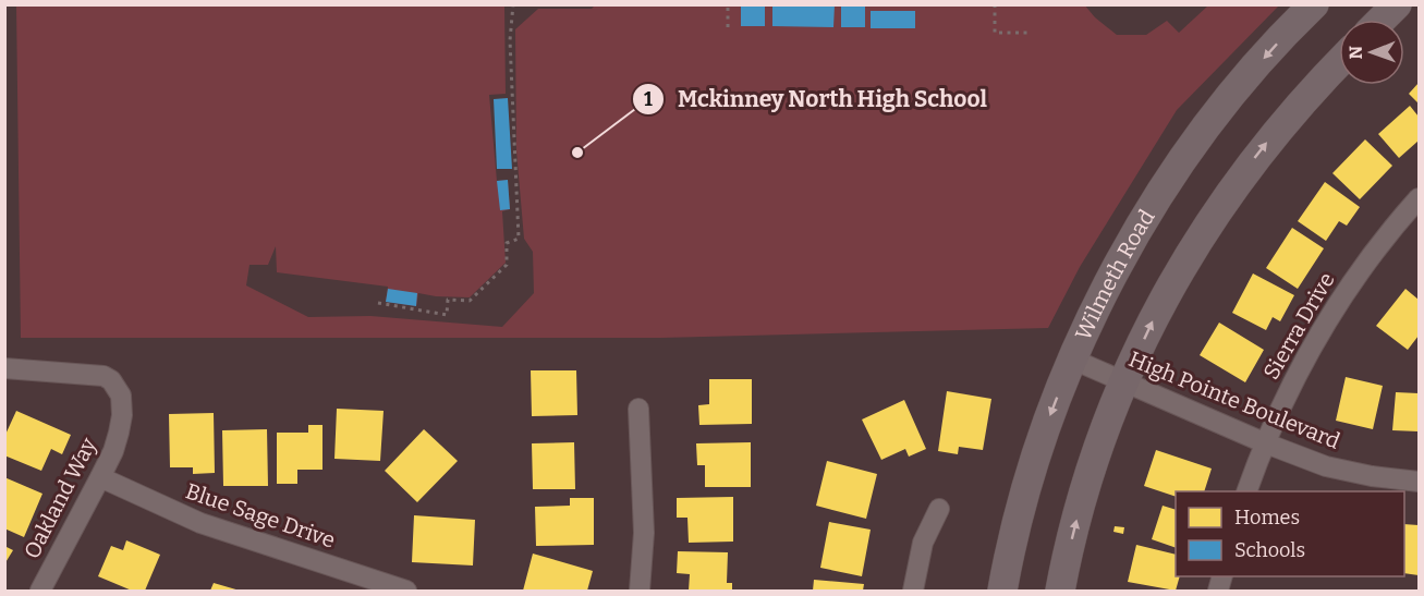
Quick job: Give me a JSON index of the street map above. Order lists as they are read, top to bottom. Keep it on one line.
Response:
{"streets":{"main road":["Wilmeth Road"],"street":["Sierra Drive","High Pointe Boulevard","Oakland Way","Blue Sage Drive"]},"crossings":[["Wilmeth Road","High Pointe Boulevard"],["Sierra Drive","High Pointe Boulevard"],["Oakland Way","Blue Sage Drive"]],"places":["Mckinney North High School"],"legend":["Homes","Schools"],"north":"left"}
